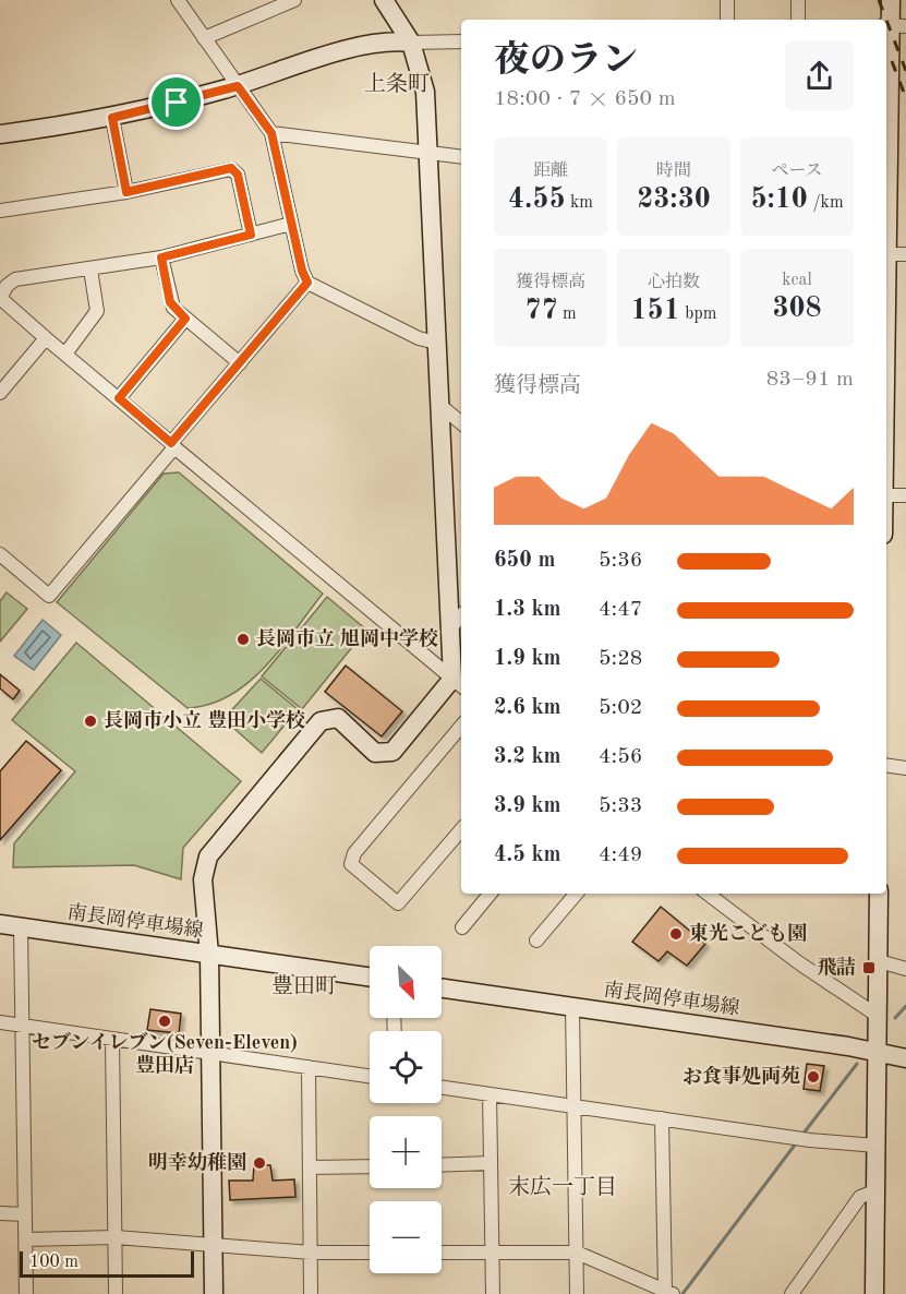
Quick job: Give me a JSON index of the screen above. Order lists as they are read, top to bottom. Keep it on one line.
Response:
{"streets":{"street":["南長岡停車場線"]},"districts":["上条町","豊田町","末広一丁目"],"places":{"other":["長岡市立 旭岡中学校","長岡市小立 豊田小学校","東光こども園","セブンイレブン(Seven-Eleven) 豊田店","お食事処両苑","明幸幼稚園"],"transit":["飛詰"]},"scale_bar":"100 m","north":"bottom right","page":{"heading":["夜のラン","18:00 · 7 × 650 m"],"stats":[["距離","4.55 km"],["時間","23:30"],["ペース","5:10 /km"],["獲得標高","77 m"],["心拍数","151 bpm"],["kcal","308"]],"chart":["獲得標高","83–91 m"],"list":[{"name":"650 m","note":"5:36"},{"name":"1.3 km","note":"4:47"},{"name":"1.9 km","note":"5:28"},{"name":"2.6 km","note":"5:02"},{"name":"3.2 km","note":"4:56"},{"name":"3.9 km","note":"5:33"},{"name":"4.5 km","note":"4:49"}],"map_buttons":["+","−"],"scale":"100 m"}}
